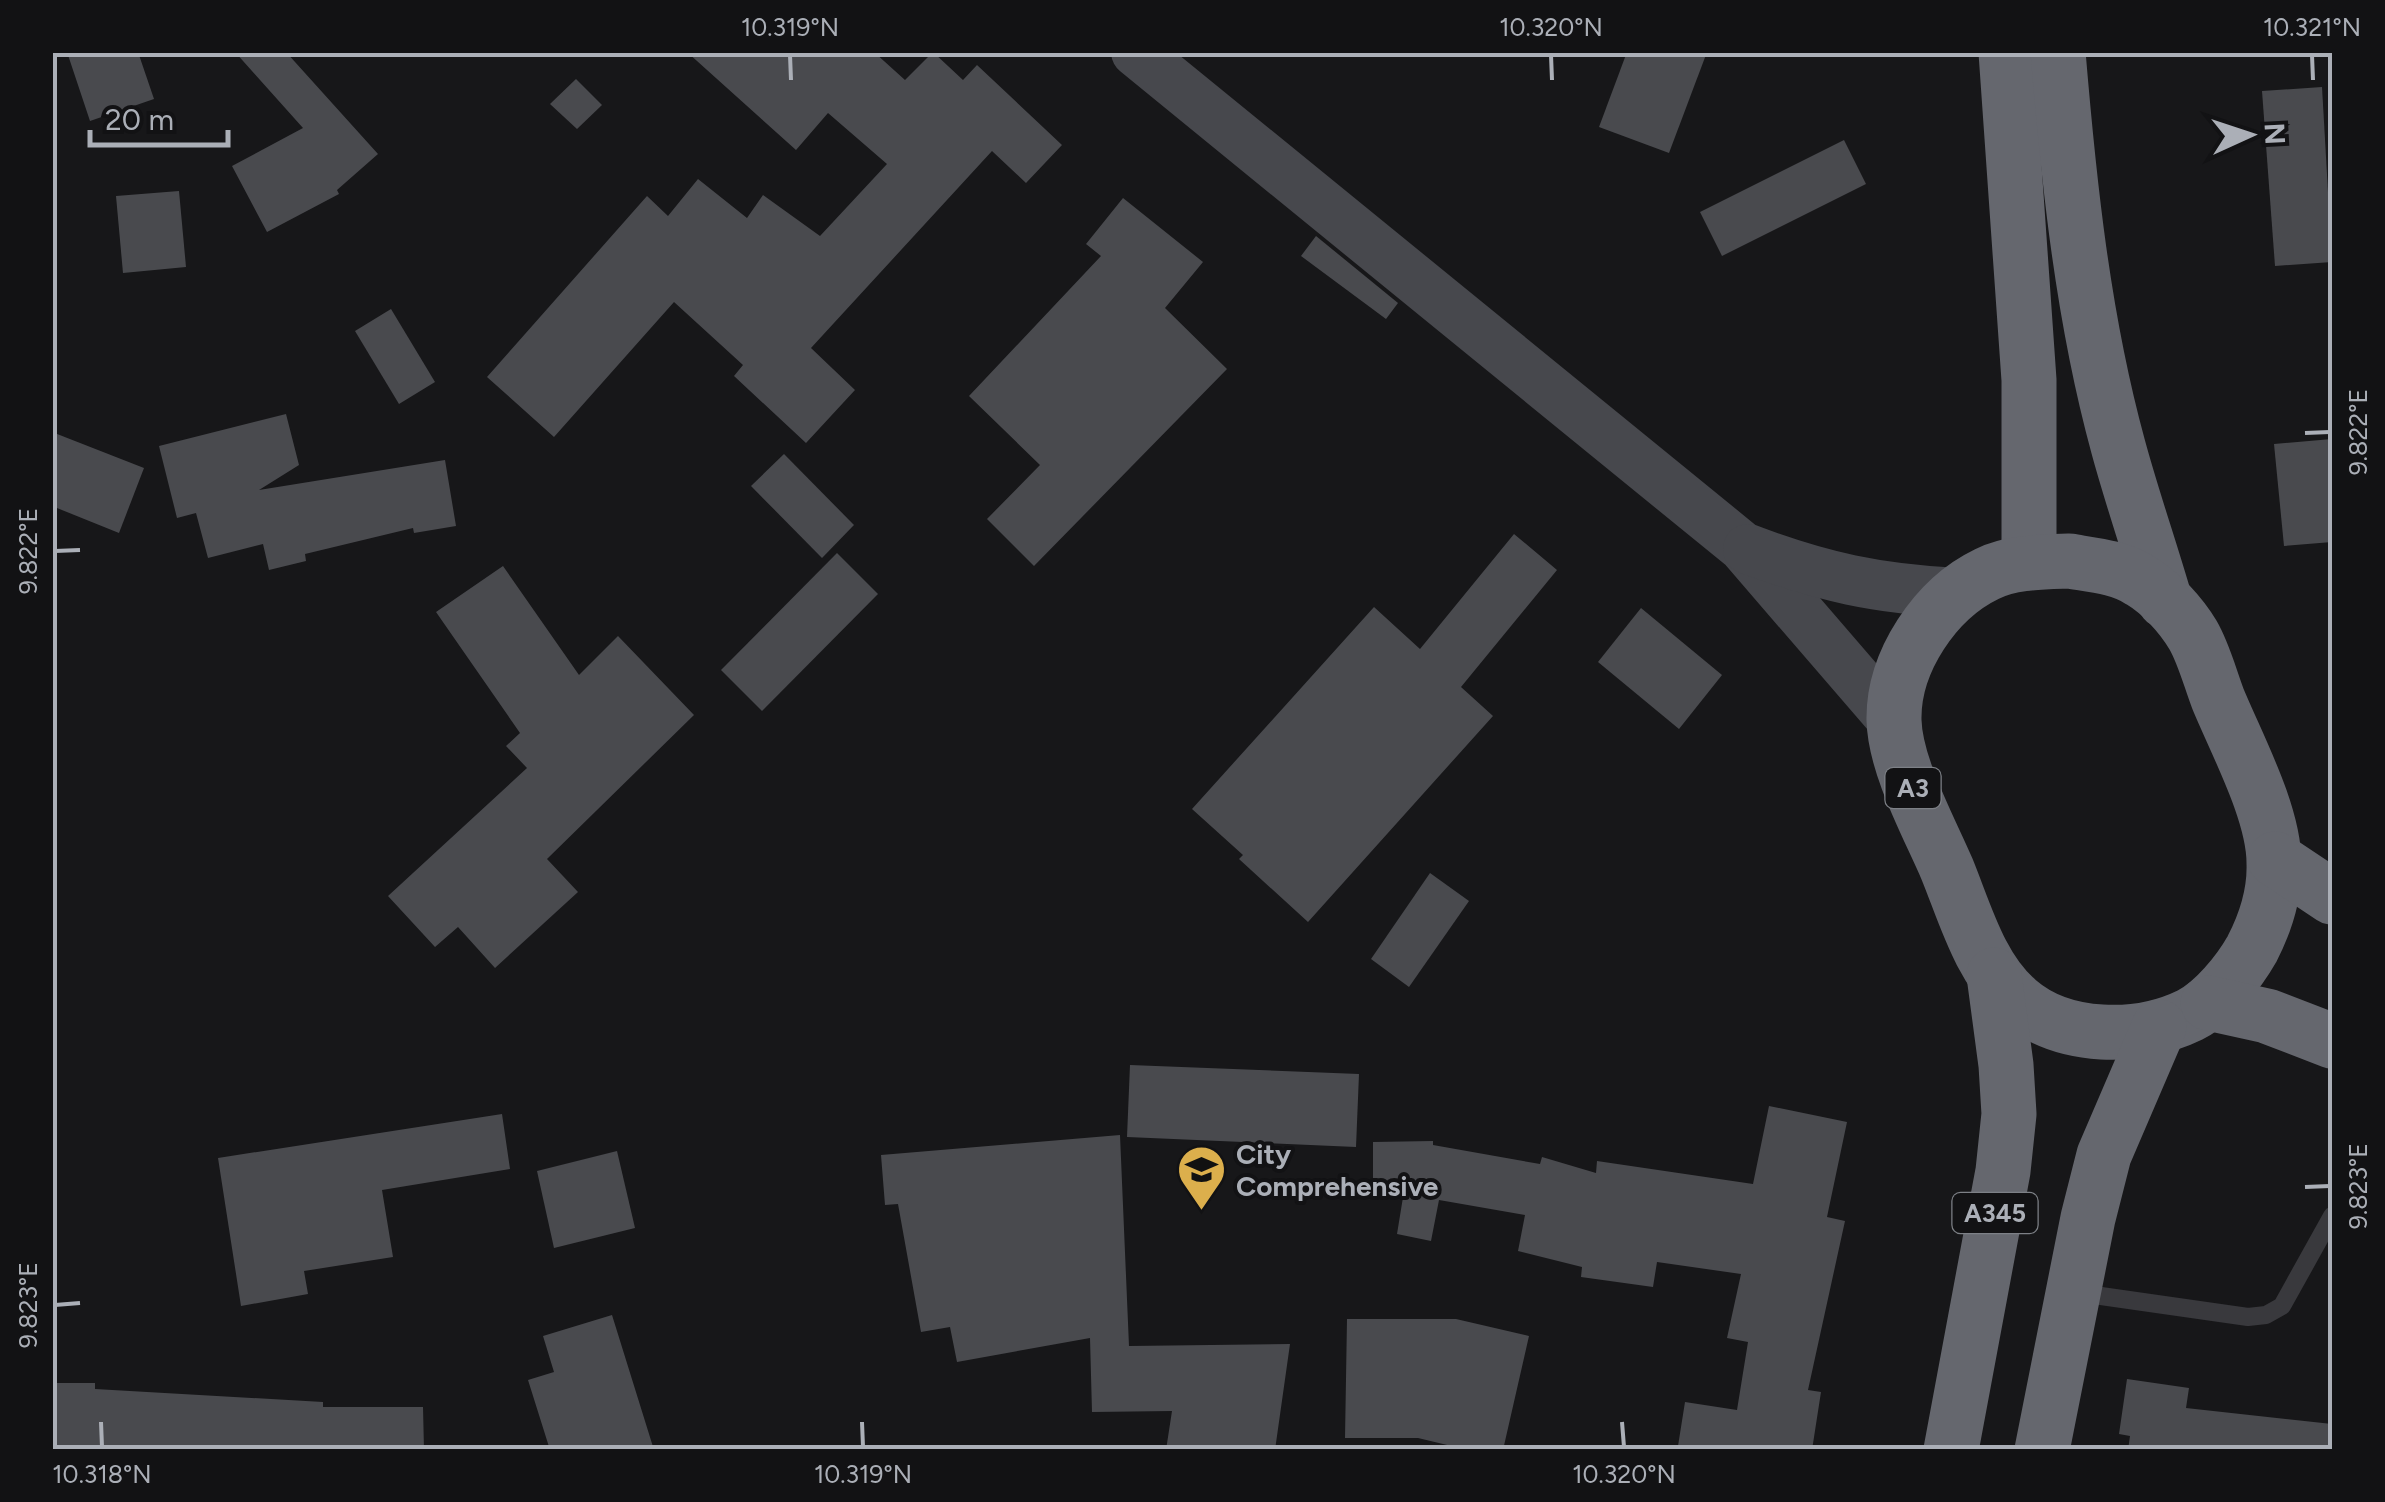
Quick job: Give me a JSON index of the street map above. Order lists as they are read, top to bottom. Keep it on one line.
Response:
{"streets":{"highway":["A3","A345"]},"crossings":[["A3","A345"]],"places":{"school or university":["City Comprehensive"]},"scale_bar":"20 m","north":"right","coordinates":["10.319°N","10.320°N","10.321°N","9.822°E","9.823°E","10.318°N"]}
